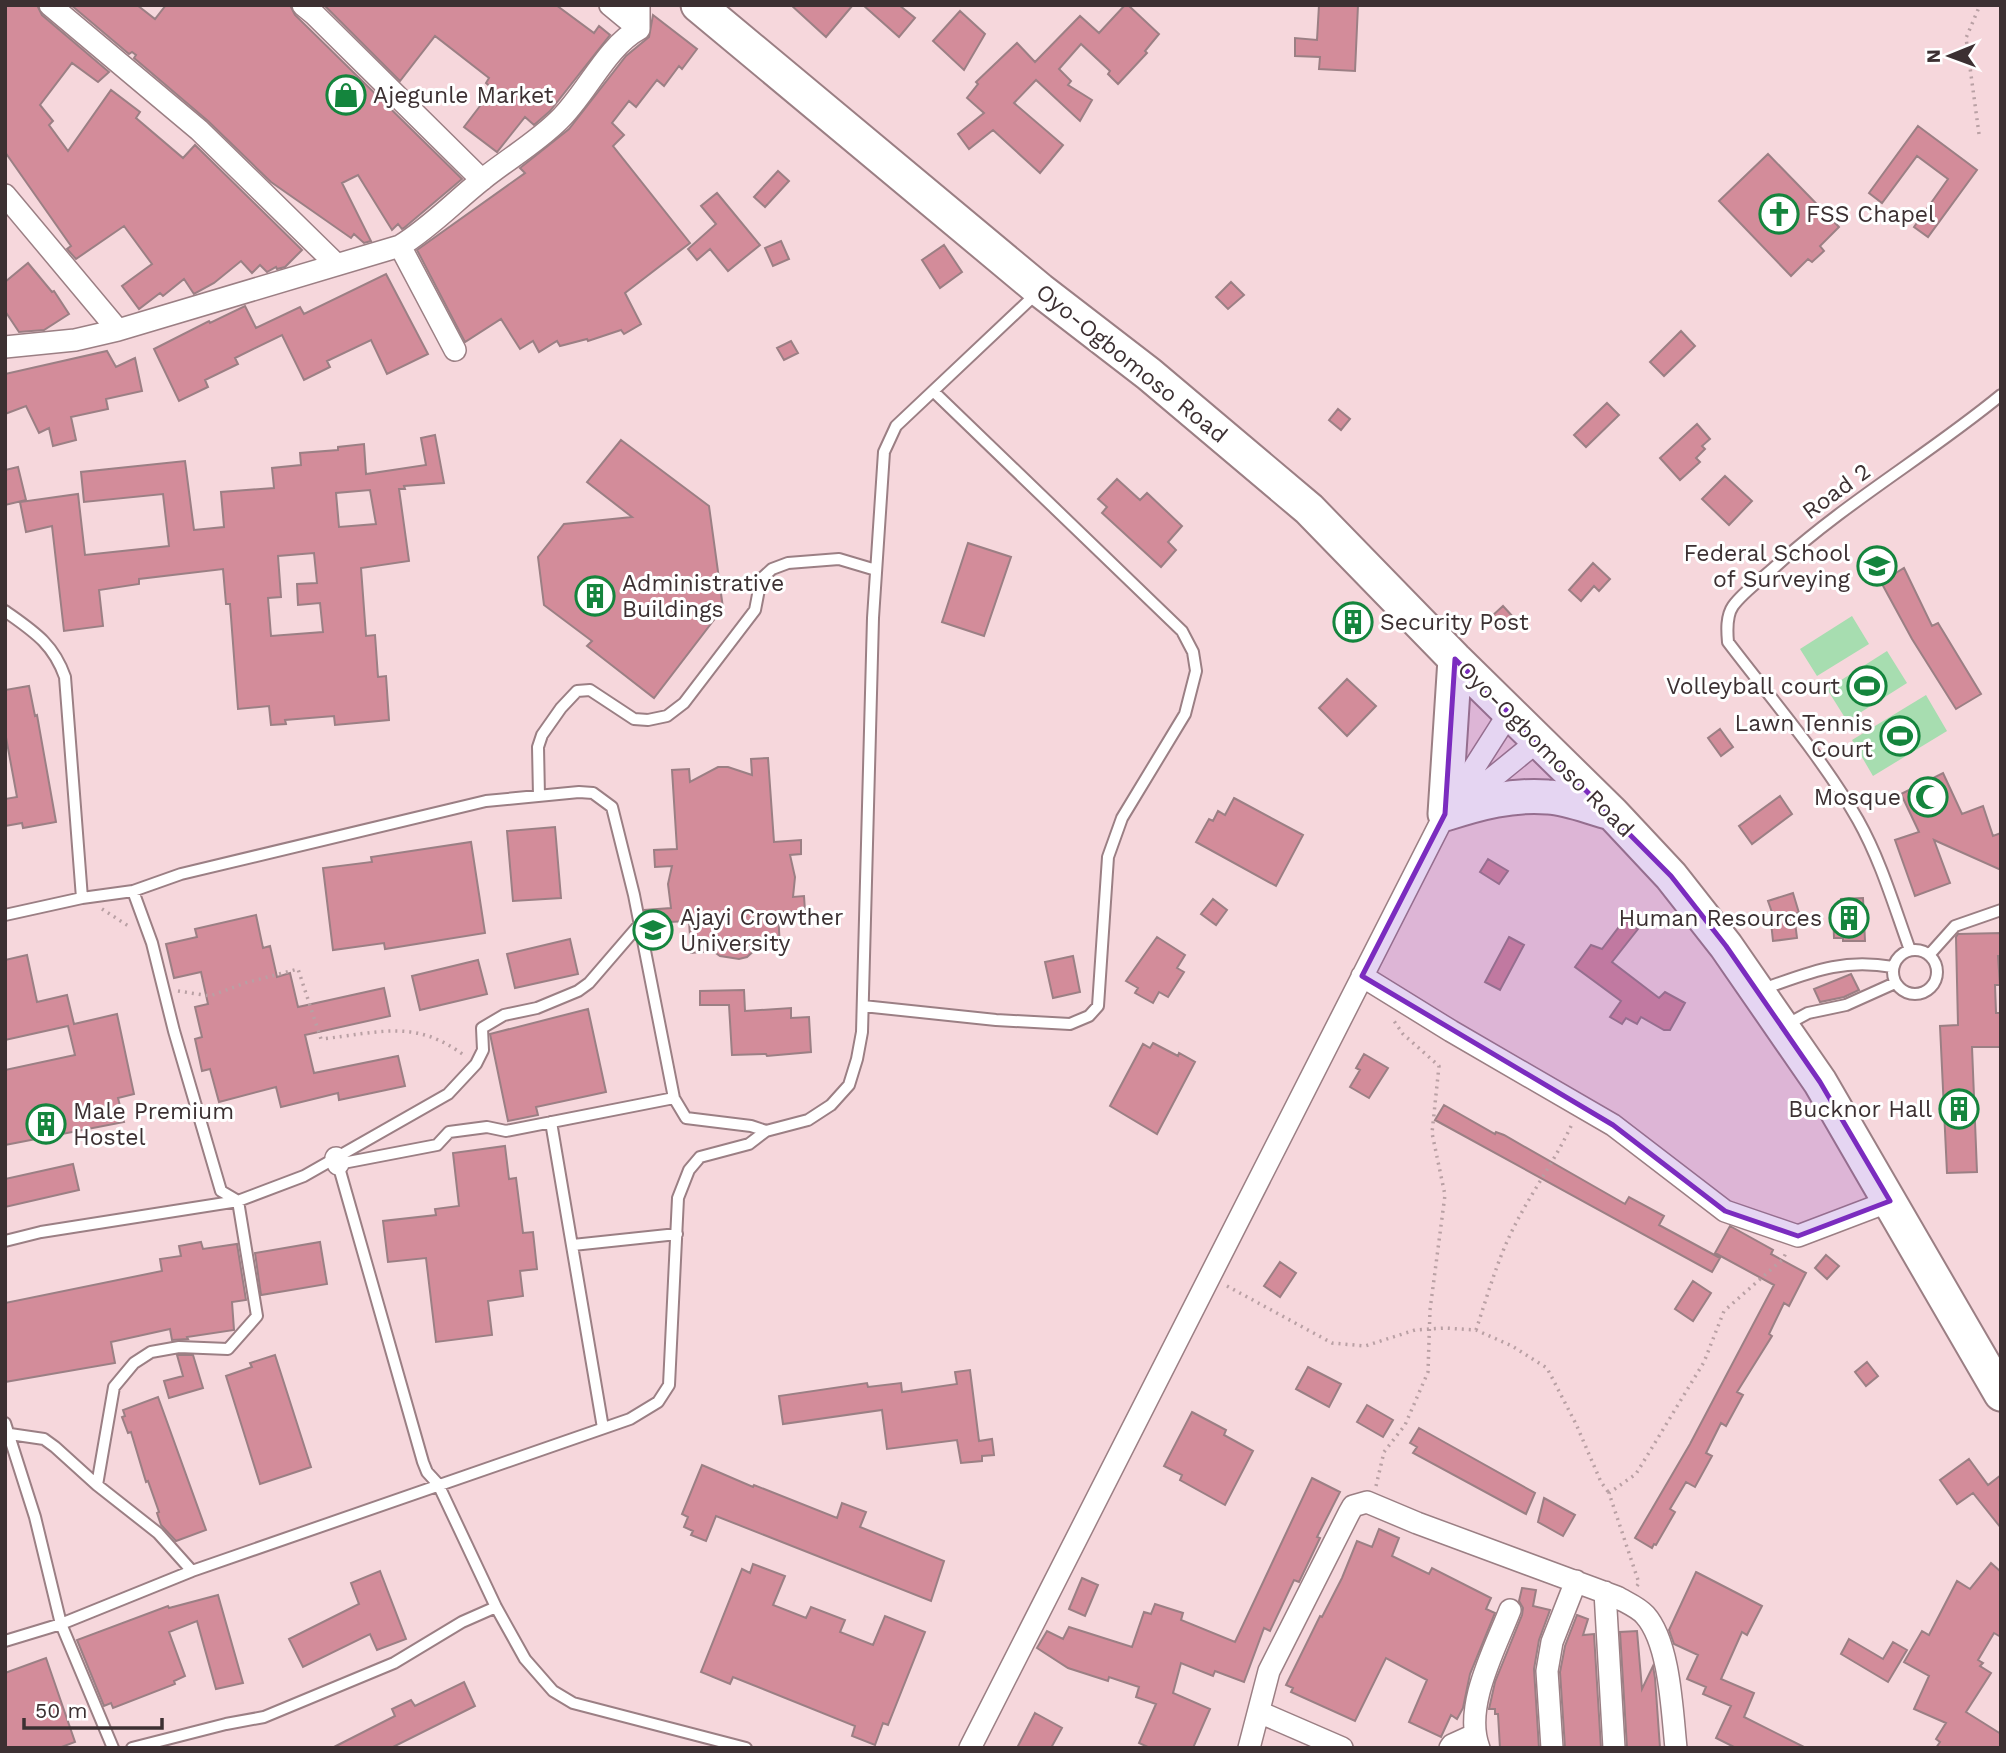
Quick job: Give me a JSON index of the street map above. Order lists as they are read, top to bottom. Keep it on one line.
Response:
{"streets":{"highway":["Oyo-Ogbomoso Road"],"lane":["Road 2"]},"places":{"shop":["Ajegunle Market"],"church":["FSS Chapel"],"school or university":["Federal School of Surveying","Ajayi Crowther University"],"building":["Administrative Buildings","Security Post","Human Resources","Bucknor Hall","Male Premium Hostel"],"sports":["Volleyball court","Lawn Tennis Court"],"mosque":["Mosque"]},"scale_bar":"50 m","north":"left"}
